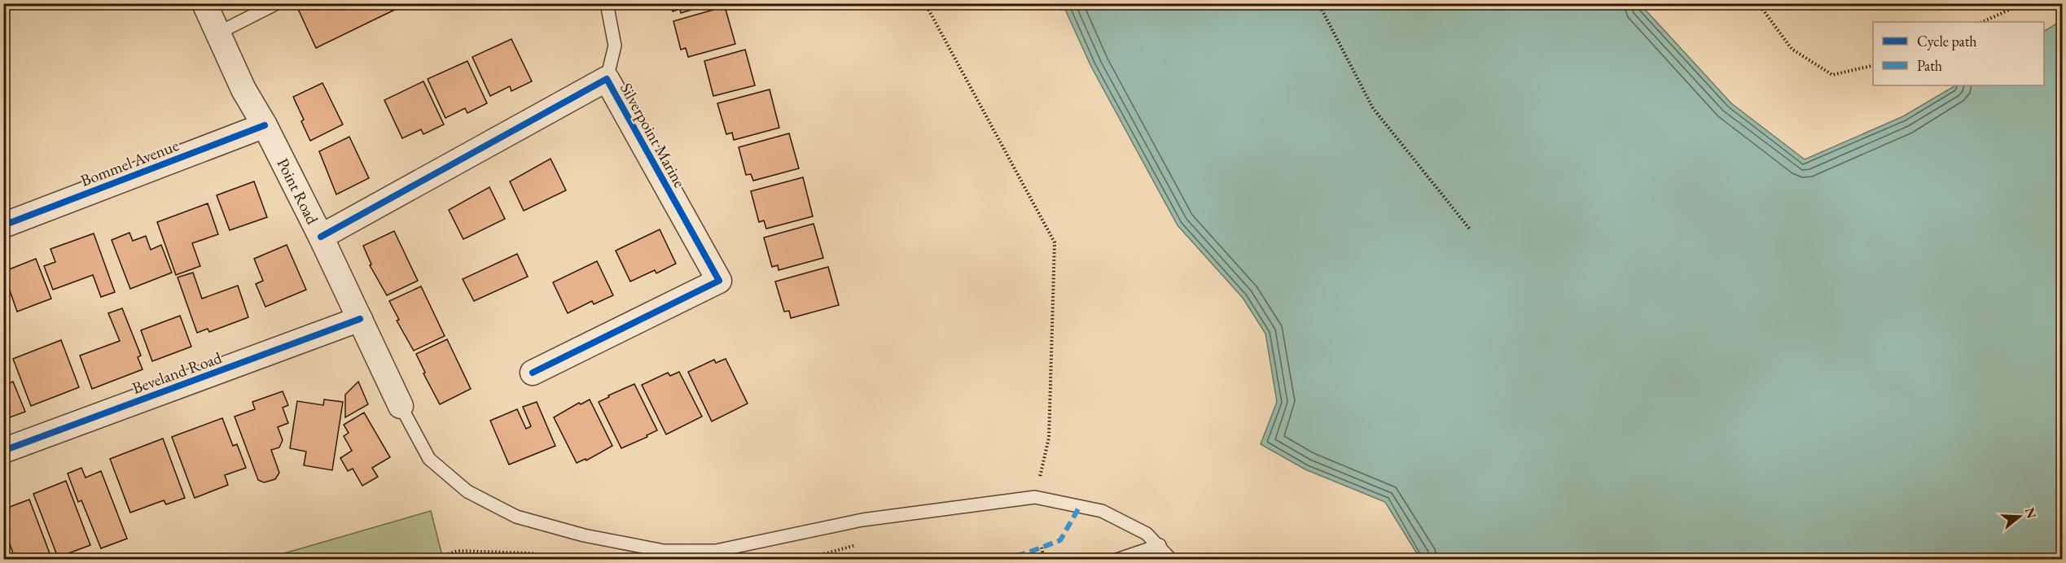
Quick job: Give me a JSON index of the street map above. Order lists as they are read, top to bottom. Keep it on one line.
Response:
{"streets":{"street":["Silverpoint Marine","Bommel Avenue","Point Road","Beveland Road"]},"crossings":[["Silverpoint Marine","Point Road"],["Bommel Avenue","Point Road"],["Point Road","Beveland Road"]],"legend":["Cycle path","Path"],"north":"right"}
